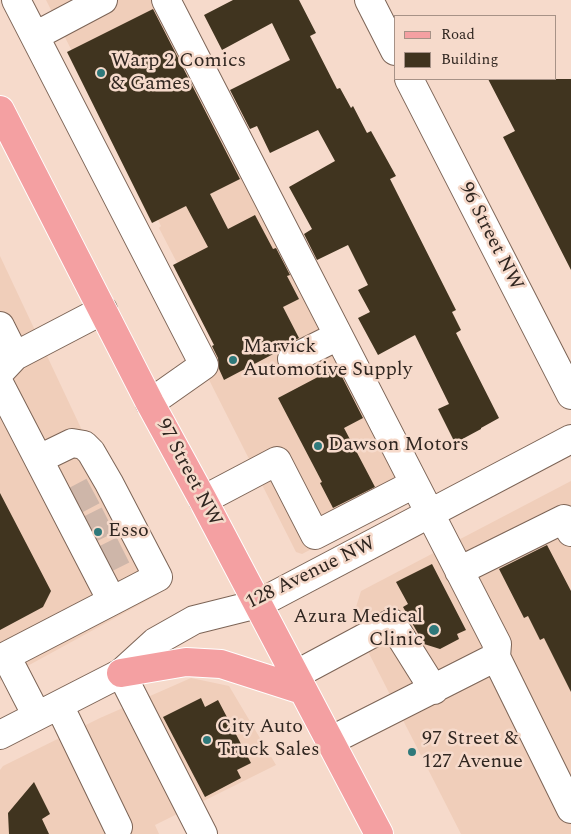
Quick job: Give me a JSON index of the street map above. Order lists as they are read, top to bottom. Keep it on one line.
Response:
{"streets":{"main road":["97 Street NW"],"street":["96 Street NW","128 Avenue NW"]},"crossings":[["97 Street NW","128 Avenue NW"]],"places":["Warp 2 Comics & Games","Marvick Automotive Supply","Dawson Motors","Esso","Azura Medical Clinic","City Auto Truck Sales","97 Street & 127 Avenue"],"legend":["Road","Building"]}
